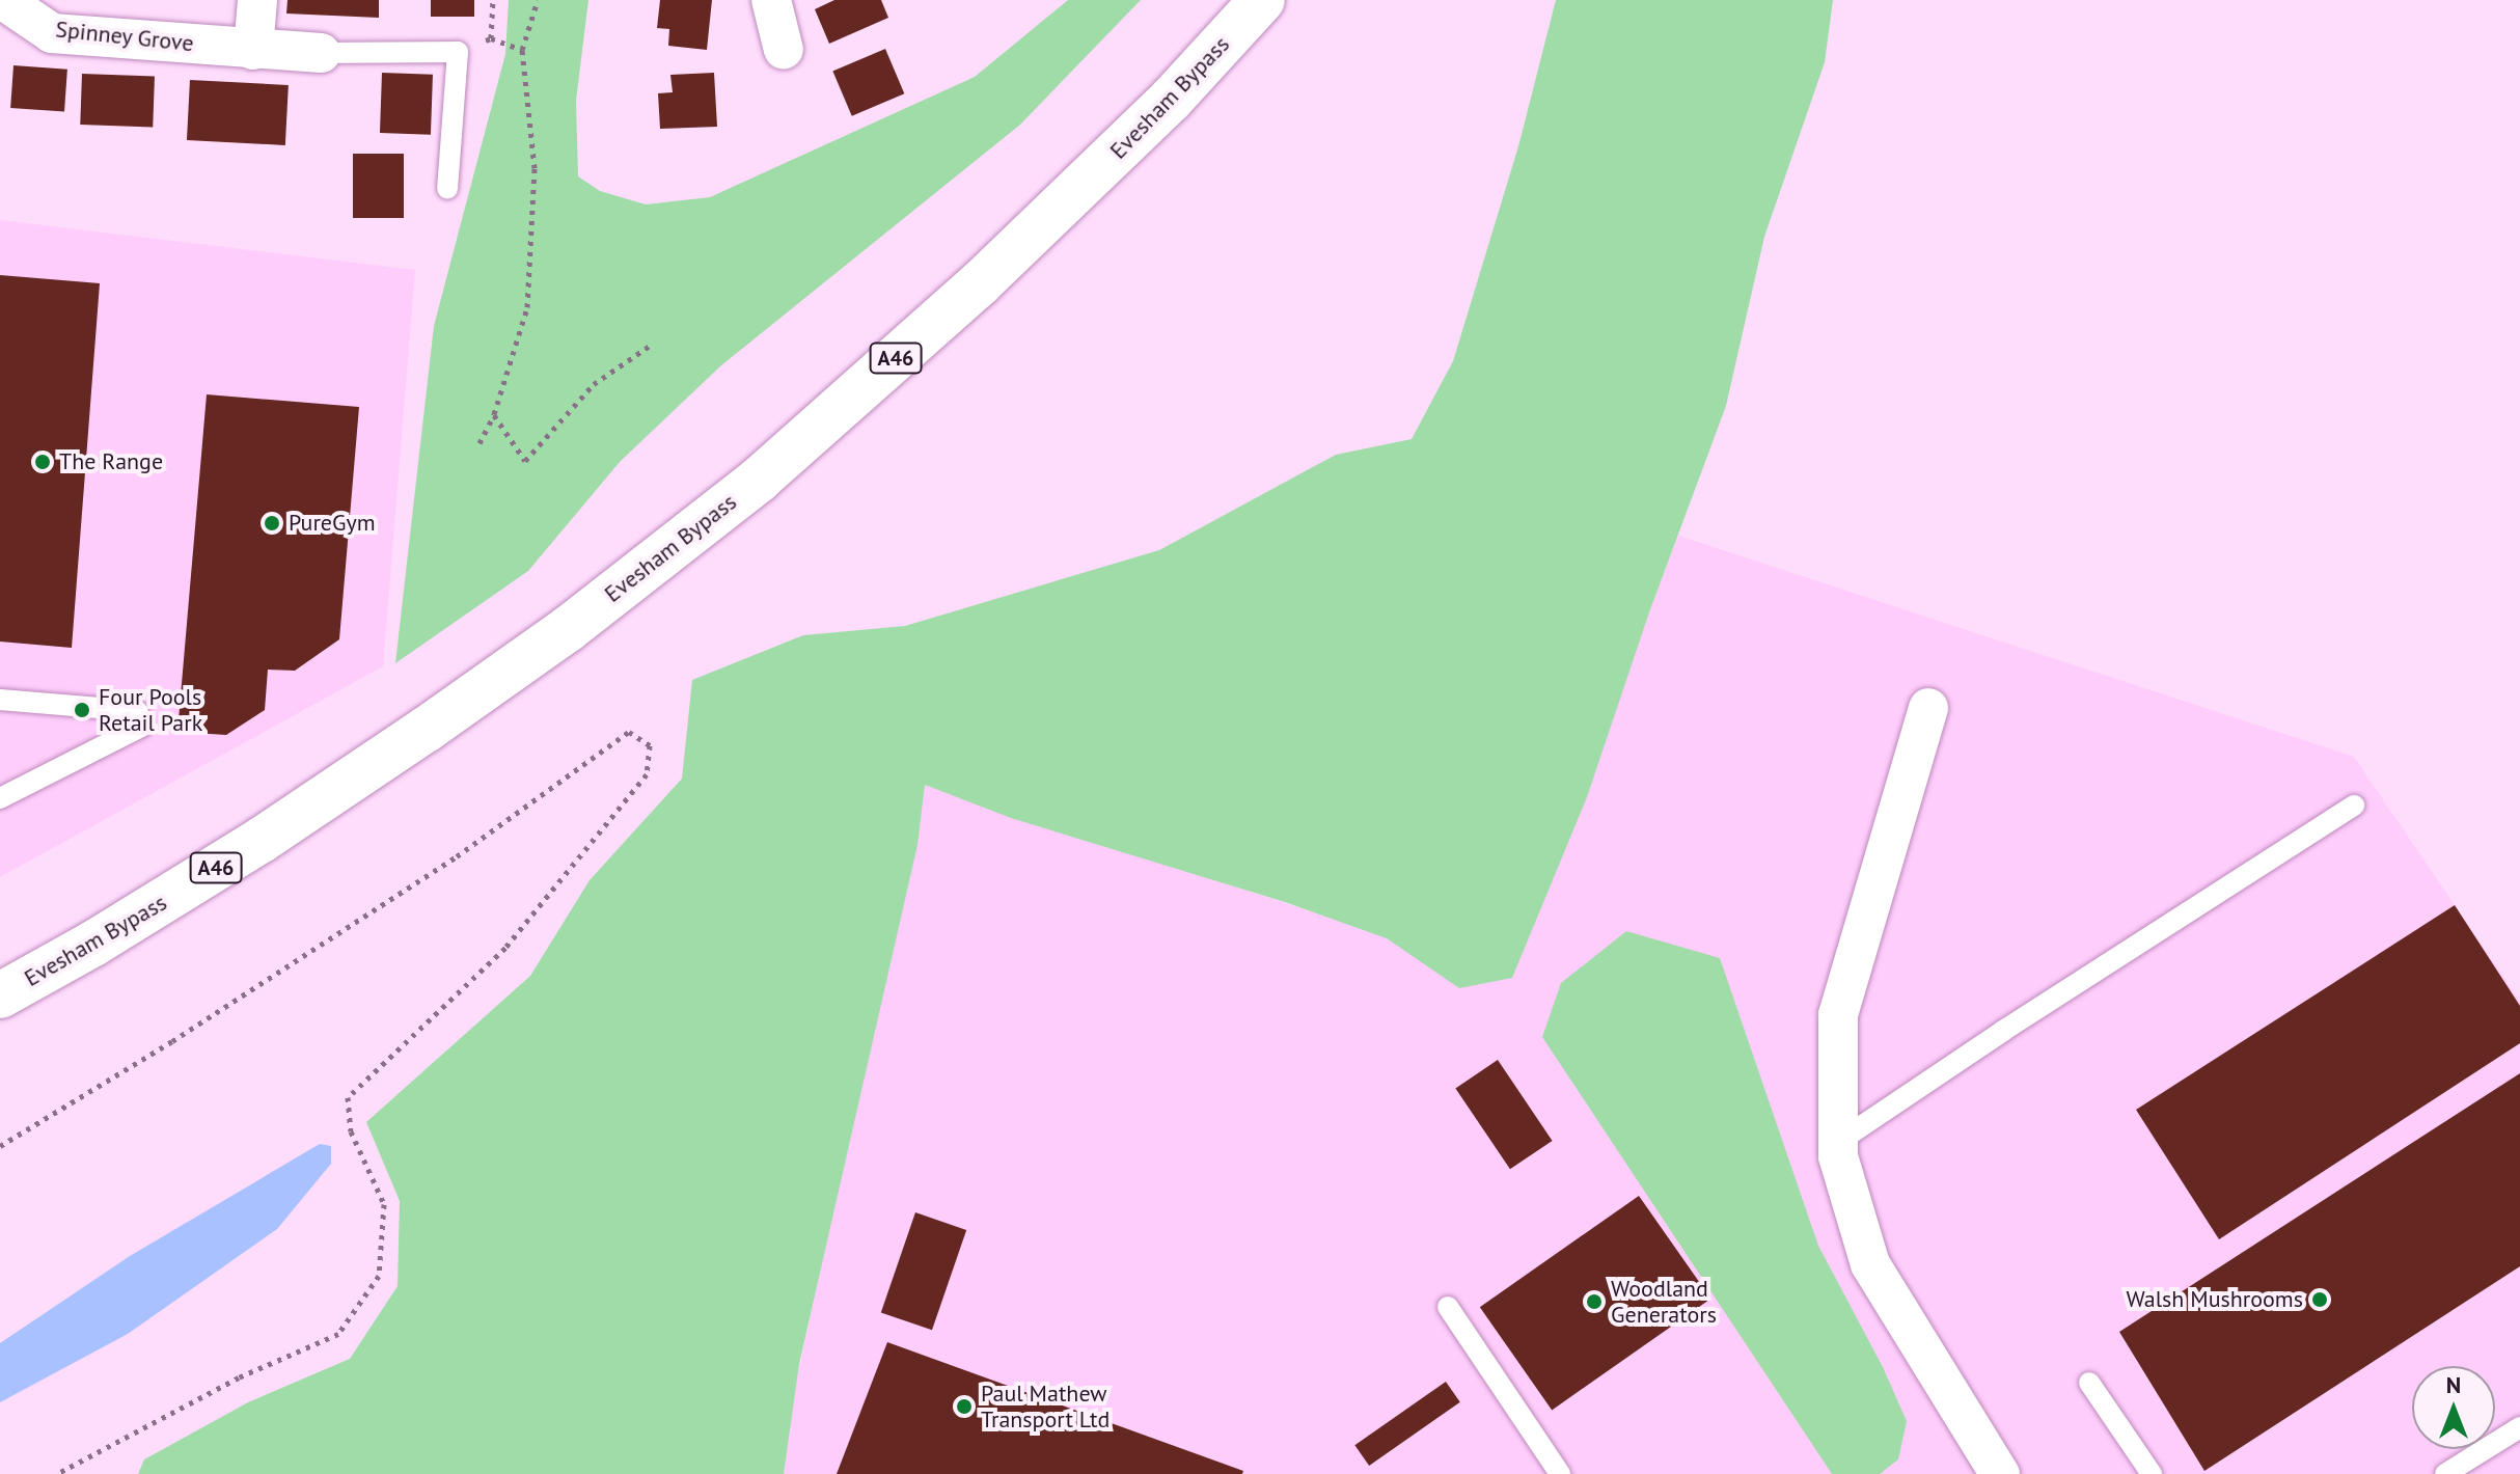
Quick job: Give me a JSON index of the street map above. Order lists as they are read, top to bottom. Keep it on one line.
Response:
{"streets":{"highway":["Evesham Bypass","A46"],"street":["Spinney Grove"]},"places":["The Range","PureGym","Four Pools Retail Park","Walsh Mushrooms","Woodland Generators","Paul Mathew Transport Ltd"],"north":"top"}
